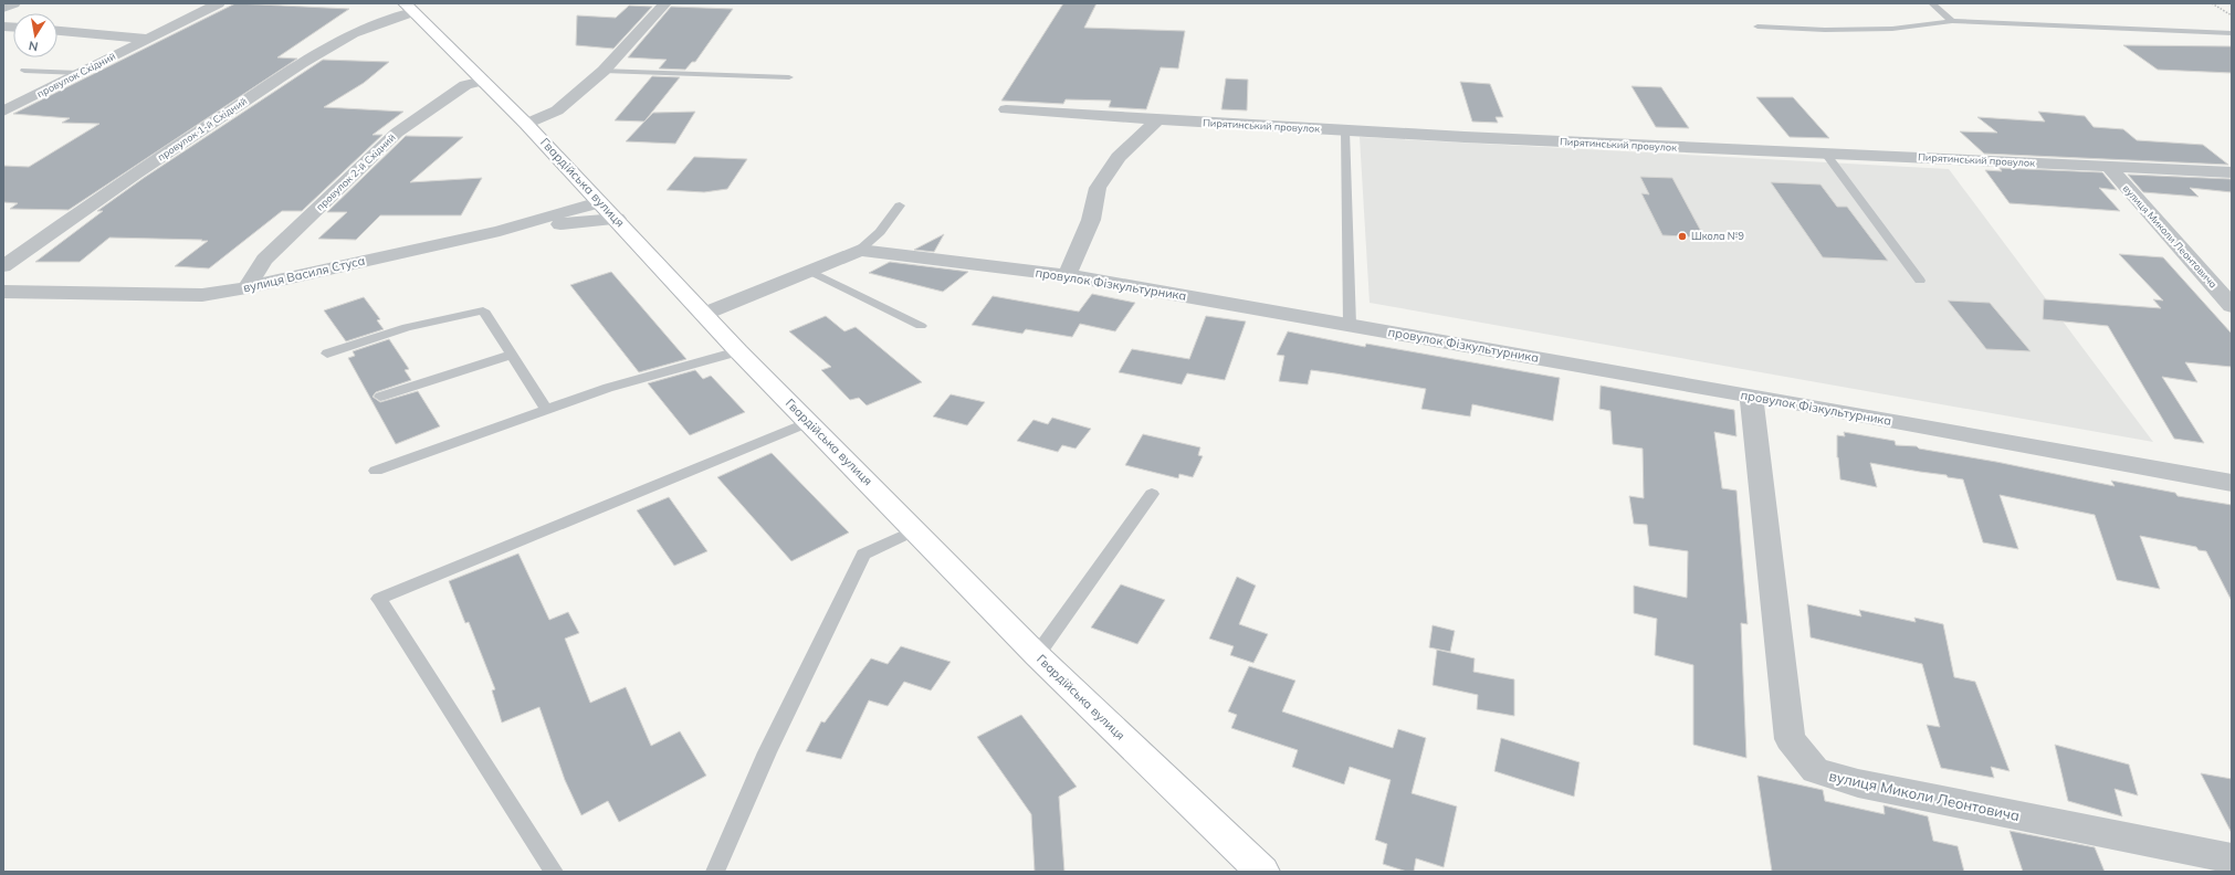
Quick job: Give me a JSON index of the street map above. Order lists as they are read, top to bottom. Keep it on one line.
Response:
{"streets":{"main road":["Гвардійська вулиця"],"street":["провулок Східний","Пирятинський провулок","провулок 1-й Східний","провулок 2-й Східний","вулиця Миколи Леонтовича","вулиця Василя Стуса","провулок Фізкультурника"]},"crossings":[["Пирятинський провулок","вулиця Миколи Леонтовича"],["провулок 1-й Східний","Гвардійська вулиця"],["провулок 2-й Східний","Гвардійська вулиця"],["провулок 2-й Східний","вулиця Василя Стуса"],["Гвардійська вулиця","вулиця Василя Стуса"],["Гвардійська вулиця","провулок Фізкультурника"],["вулиця Миколи Леонтовича","провулок Фізкультурника"]],"places":["Школа №9"],"north":"bottom"}
